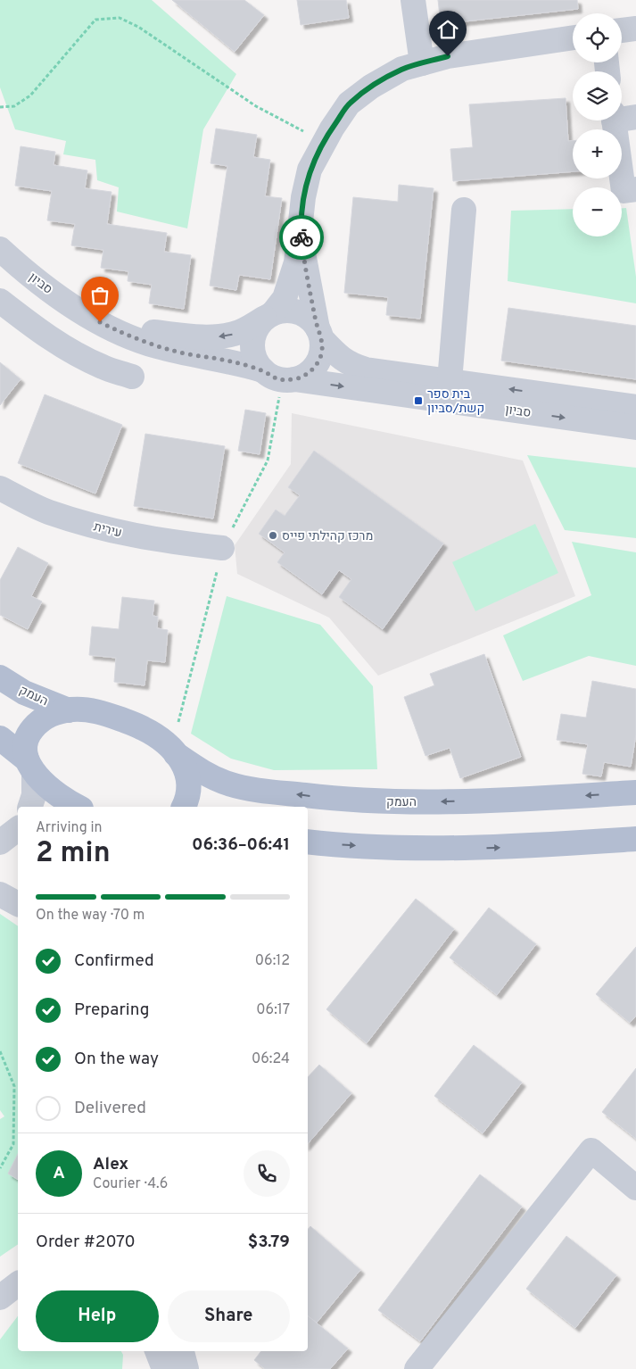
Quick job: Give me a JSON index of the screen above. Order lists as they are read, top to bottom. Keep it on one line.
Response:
{"streets":{"main road":["העמק"],"street":["סביון","עירית"]},"places":{"transit":["בית ספר קשת/סביון"],"other":["מרכז קהילתי פייס"]},"page":{"map_buttons":["+","−"],"heading":["2 min","Arriving in","06:36–06:41"],"panel":["Alex","Courier · 4.6","Order #2070","$3.79"],"bar":"On the way · 70 m","list":[["Confirmed","06:12"],["Preparing","06:17"],["On the way","06:24"],"Delivered"],"round":"A","buttons":["Help","Share"]}}
